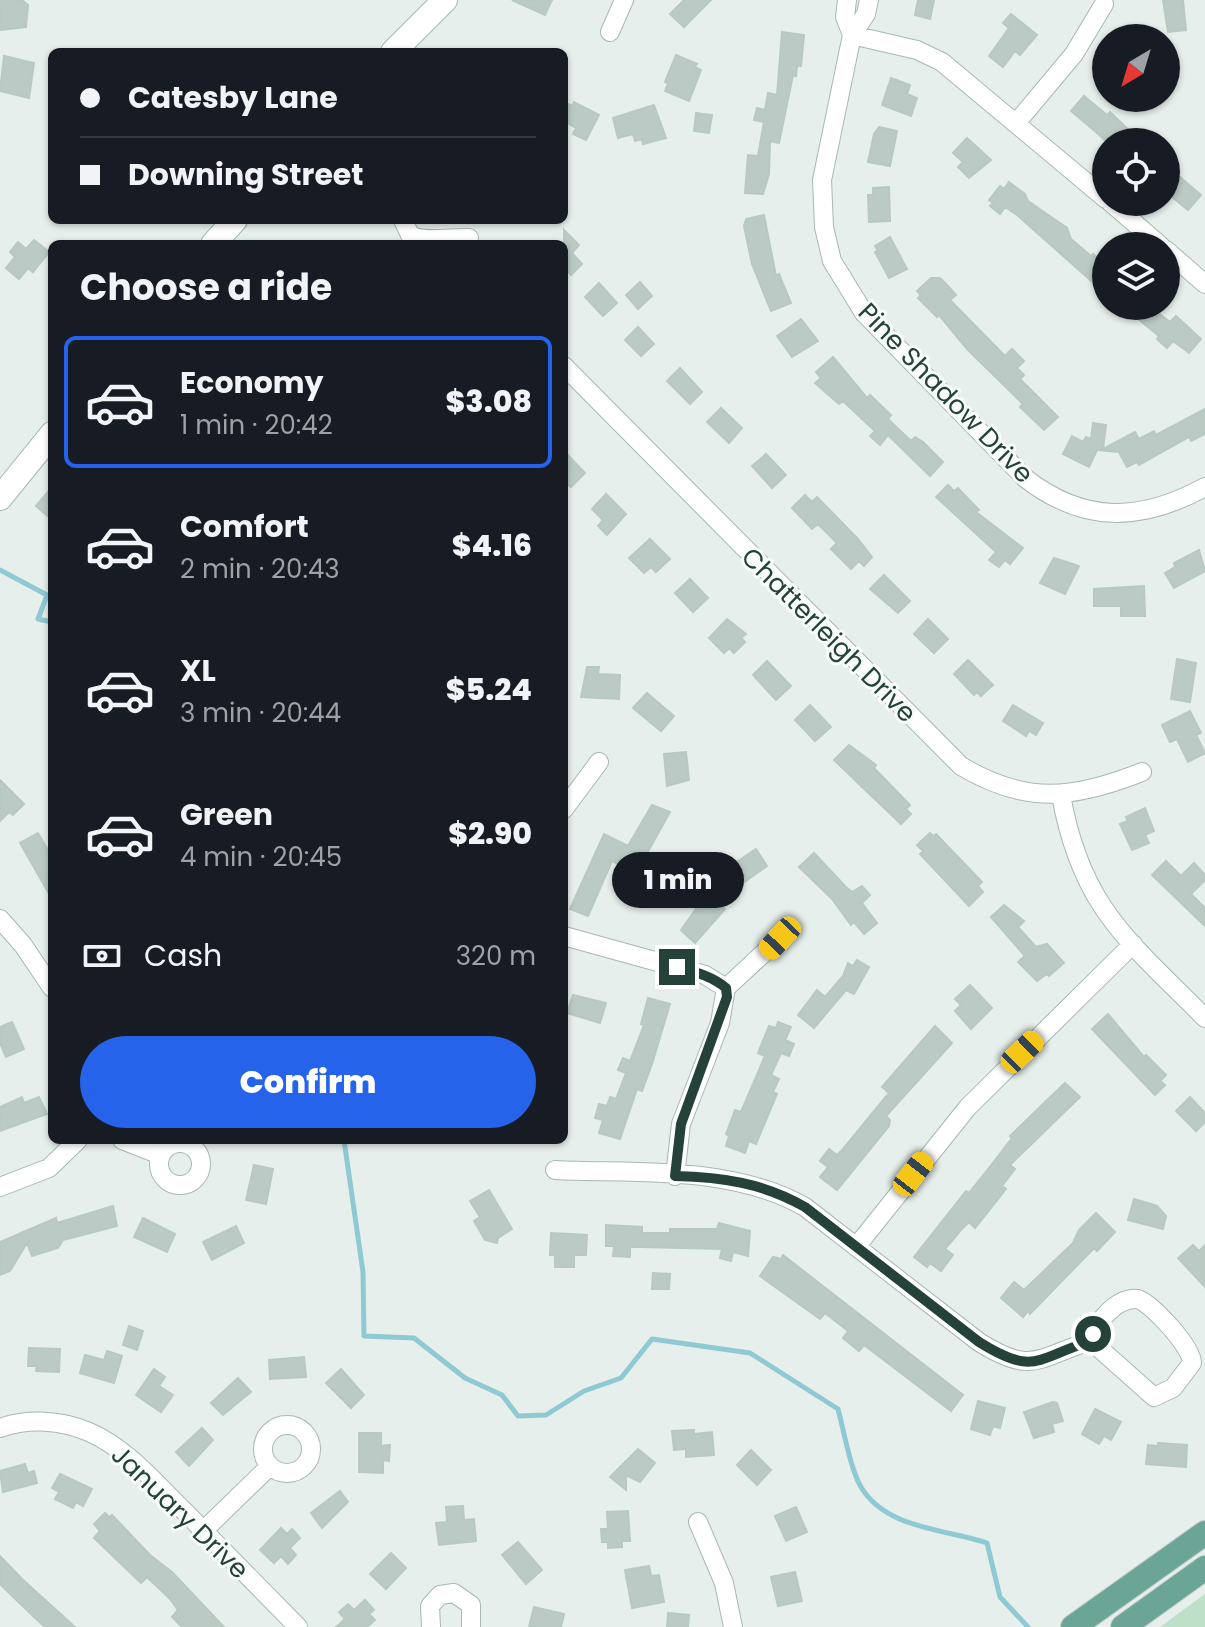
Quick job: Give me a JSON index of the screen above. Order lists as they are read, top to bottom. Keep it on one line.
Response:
{"streets":{"street":["Pine Shadow Drive","Chatterleigh Drive","January Drive"]},"north":"bottom left","page":{"banner":["Catesby Lane","Downing Street"],"heading":"Choose a ride","list":[{"name":"Economy","note":"1 min · 20:42","value":"$3.08"},{"name":"Comfort","note":"2 min · 20:43","value":"$4.16"},{"name":"XL","note":"3 min · 20:44","value":"$5.24"},{"name":"Green","note":"4 min · 20:45","value":"$2.90"}],"bubble":"1 min","pay":["Cash","320 m"],"buttons":"Confirm"}}
